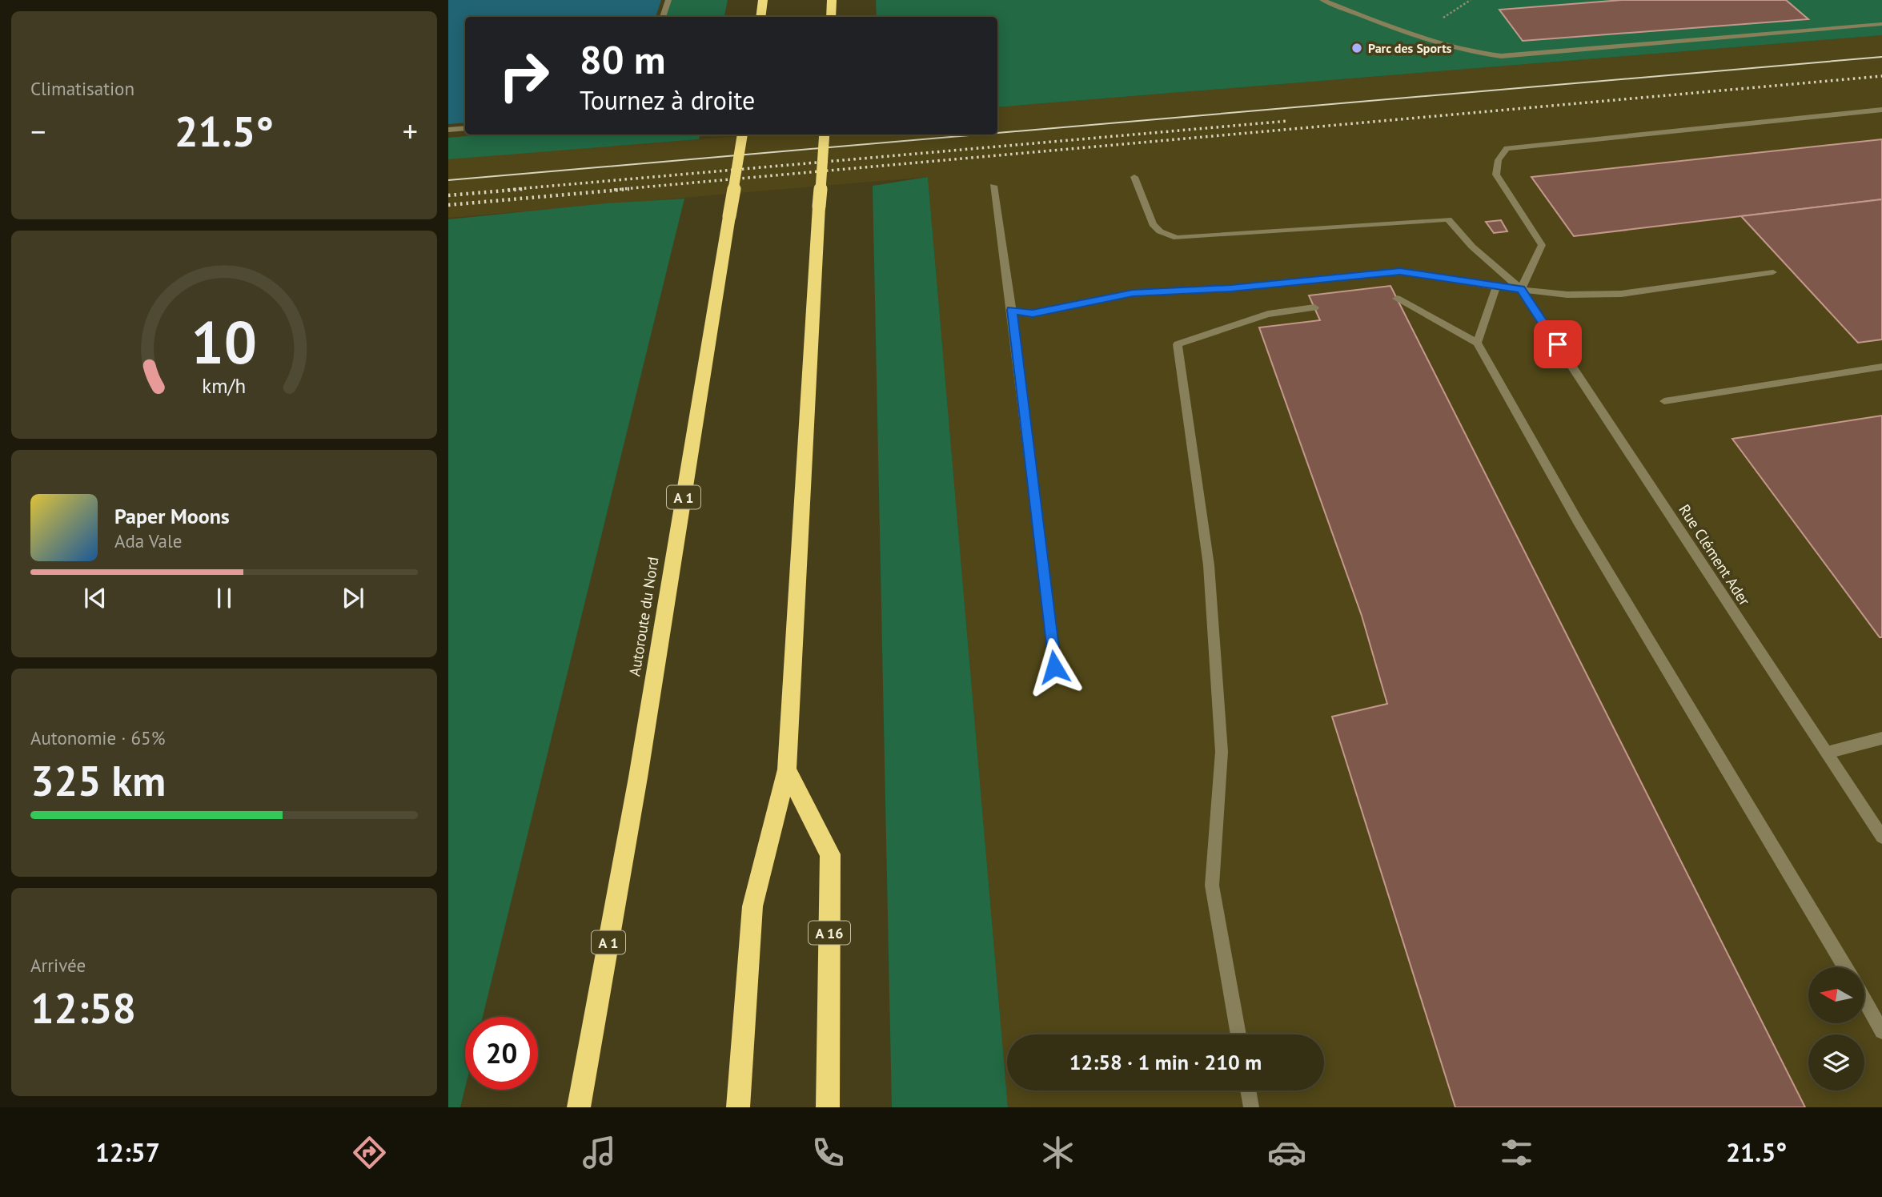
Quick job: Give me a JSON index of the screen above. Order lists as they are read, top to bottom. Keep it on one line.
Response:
{"streets":{"highway":["A 1","Autoroute du Nord","A 16"],"street":["Rue Clément Ader"]},"places":["Parc des Sports"],"north":"left","page":{"tile":["Climatisation",["Autonomie · 65%","325 km"],["Arrivée","12:58"]],"turn":["80 m","Tournez à droite"],"heat":["−","21.5°","+"],"song":["Paper Moons","Ada Vale"],"limit":"20","trip":"12:58 · 1 min · 210 m","tabs":["12:57","21.5°"],"gauge":["10","km/h"]}}
